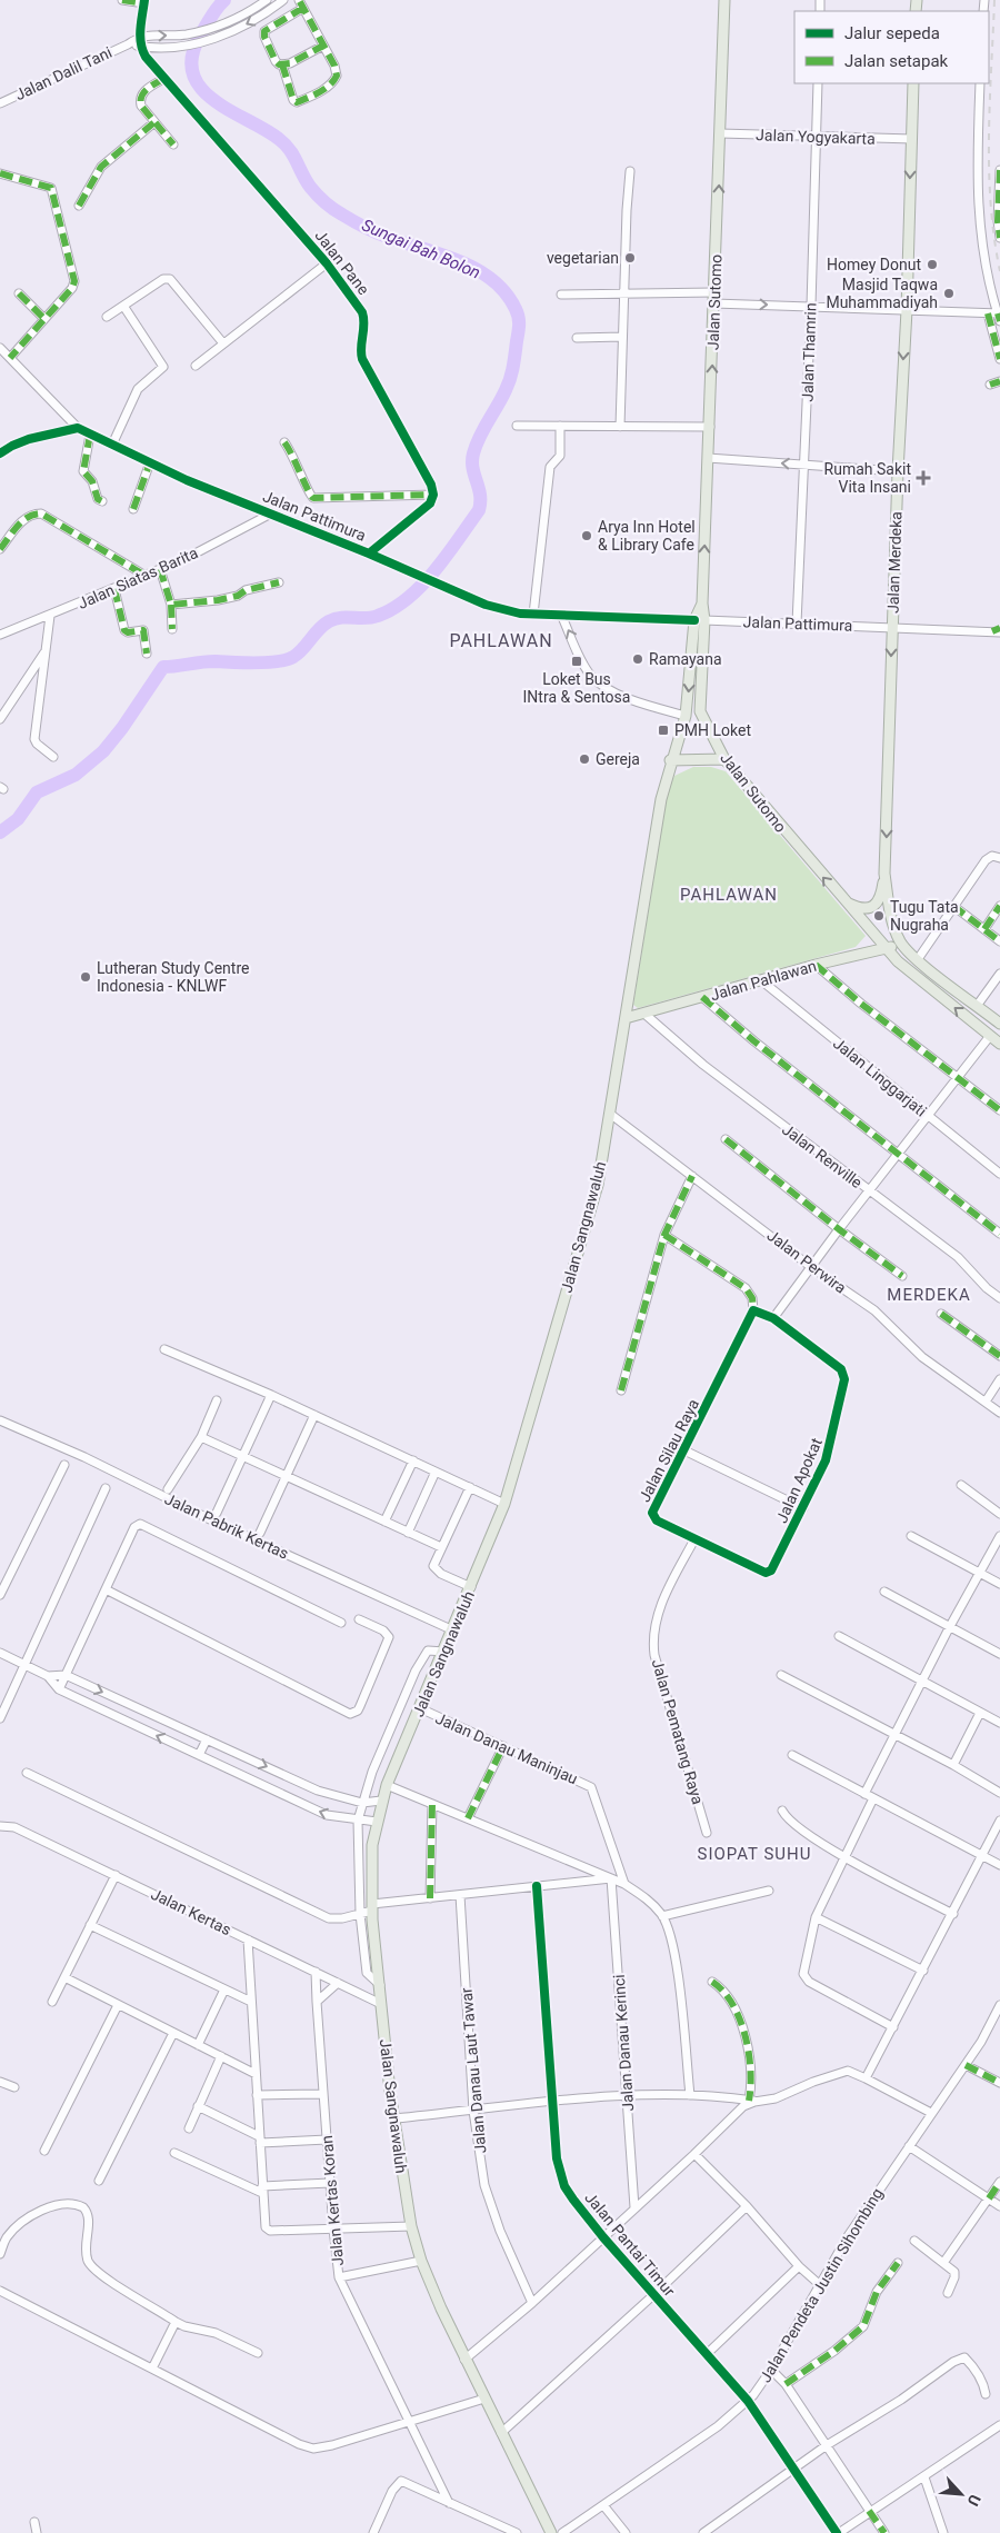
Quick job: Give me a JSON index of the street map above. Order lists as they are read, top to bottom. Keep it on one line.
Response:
{"streets":{"main road":["Jalan Sutomo","Jalan Merdeka","Jalan Pahlawan","Jalan Sangnawaluh"],"street":["Jalan Dalil Tani","Jalan Yogyakarta","Jalan Pane","Jalan Thamrin","Jalan Pattimura","Jalan Siatas Barita","Jalan Linggarjati","Jalan Renville","Jalan Perwira","Jalan Silau Raya","Jalan Apokat","Jalan Pabrik Kertas","Jalan Pematang Raya","Jalan Danau Maninjau","Jalan Kertas","Jalan Danau Kerinci","Jalan Danau Laut Tawar","Jalan Kertas Koran","Jalan Pantai Timur","Jalan Pendeta Justin Sihombing"]},"crossings":[["Jalan Dalil Tani","Jalan Pane"],["Jalan Yogyakarta","Jalan Sutomo"],["Jalan Yogyakarta","Jalan Thamrin"],["Jalan Yogyakarta","Jalan Merdeka"],["Jalan Sutomo","Jalan Pattimura"],["Jalan Sutomo","Jalan Pahlawan"],["Jalan Sutomo","Jalan Sangnawaluh"],["Jalan Thamrin","Jalan Pattimura"],["Jalan Pattimura","Jalan Merdeka"],["Jalan Pattimura","Jalan Siatas Barita"],["Jalan Merdeka","Jalan Pahlawan"],["Jalan Pahlawan","Jalan Linggarjati"],["Jalan Pahlawan","Jalan Renville"],["Jalan Pahlawan","Jalan Sangnawaluh"],["Jalan Sangnawaluh","Jalan Perwira"],["Jalan Sangnawaluh","Jalan Pabrik Kertas"],["Jalan Sangnawaluh","Jalan Danau Maninjau"],["Jalan Sangnawaluh","Jalan Kertas"],["Jalan Silau Raya","Jalan Apokat"],["Jalan Silau Raya","Jalan Pematang Raya"],["Jalan Kertas","Jalan Kertas Koran"],["Jalan Pantai Timur","Jalan Pendeta Justin Sihombing"]],"one_way":["Jalan Merdeka"],"districts":["PAHLAWAN","PAHLAWAN","MERDEKA","SIOPAT SUHU"],"water":["Sungai Bah Bolon"],"places":{"other":["vegetarian","Homey Donut","Masjid Taqwa Muhammadiyah","Arya Inn Hotel & Library Cafe","Ramayana","Gereja","Tugu Tata Nugraha","Lutheran Study Centre Indonesia - KNLWF"],"health":["Rumah Sakit Vita Insani"],"transit":["Loket Bus INtra & Sentosa","PMH Loket"]},"legend":["Jalur sepeda","Jalan setapak"],"north":"bottom right"}
